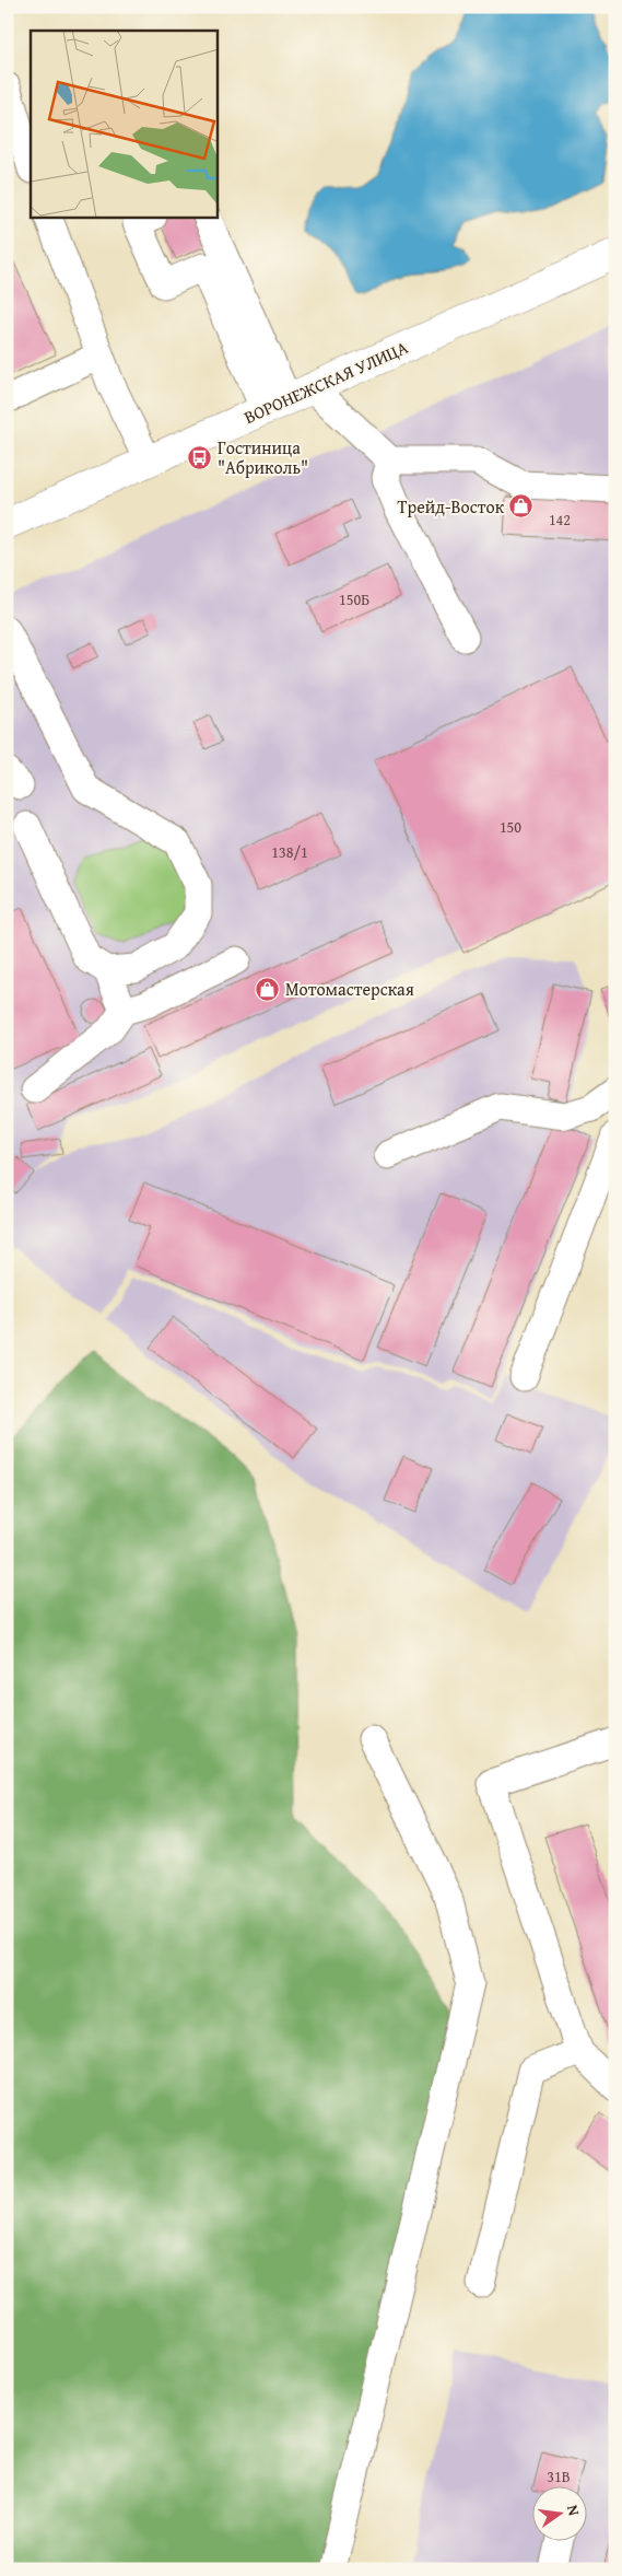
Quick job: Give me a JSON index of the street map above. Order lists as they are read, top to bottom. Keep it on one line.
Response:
{"streets":{"highway":["ВОРОНЕЖСКАЯ УЛИЦА"]},"places":{"bus stop":["Гостиница \"Абриколь\""],"shop":["Трейд-Восток","Мотомастерская"]},"house_numbers":["142","150Б","150","138/1","31В"],"north":"right"}
